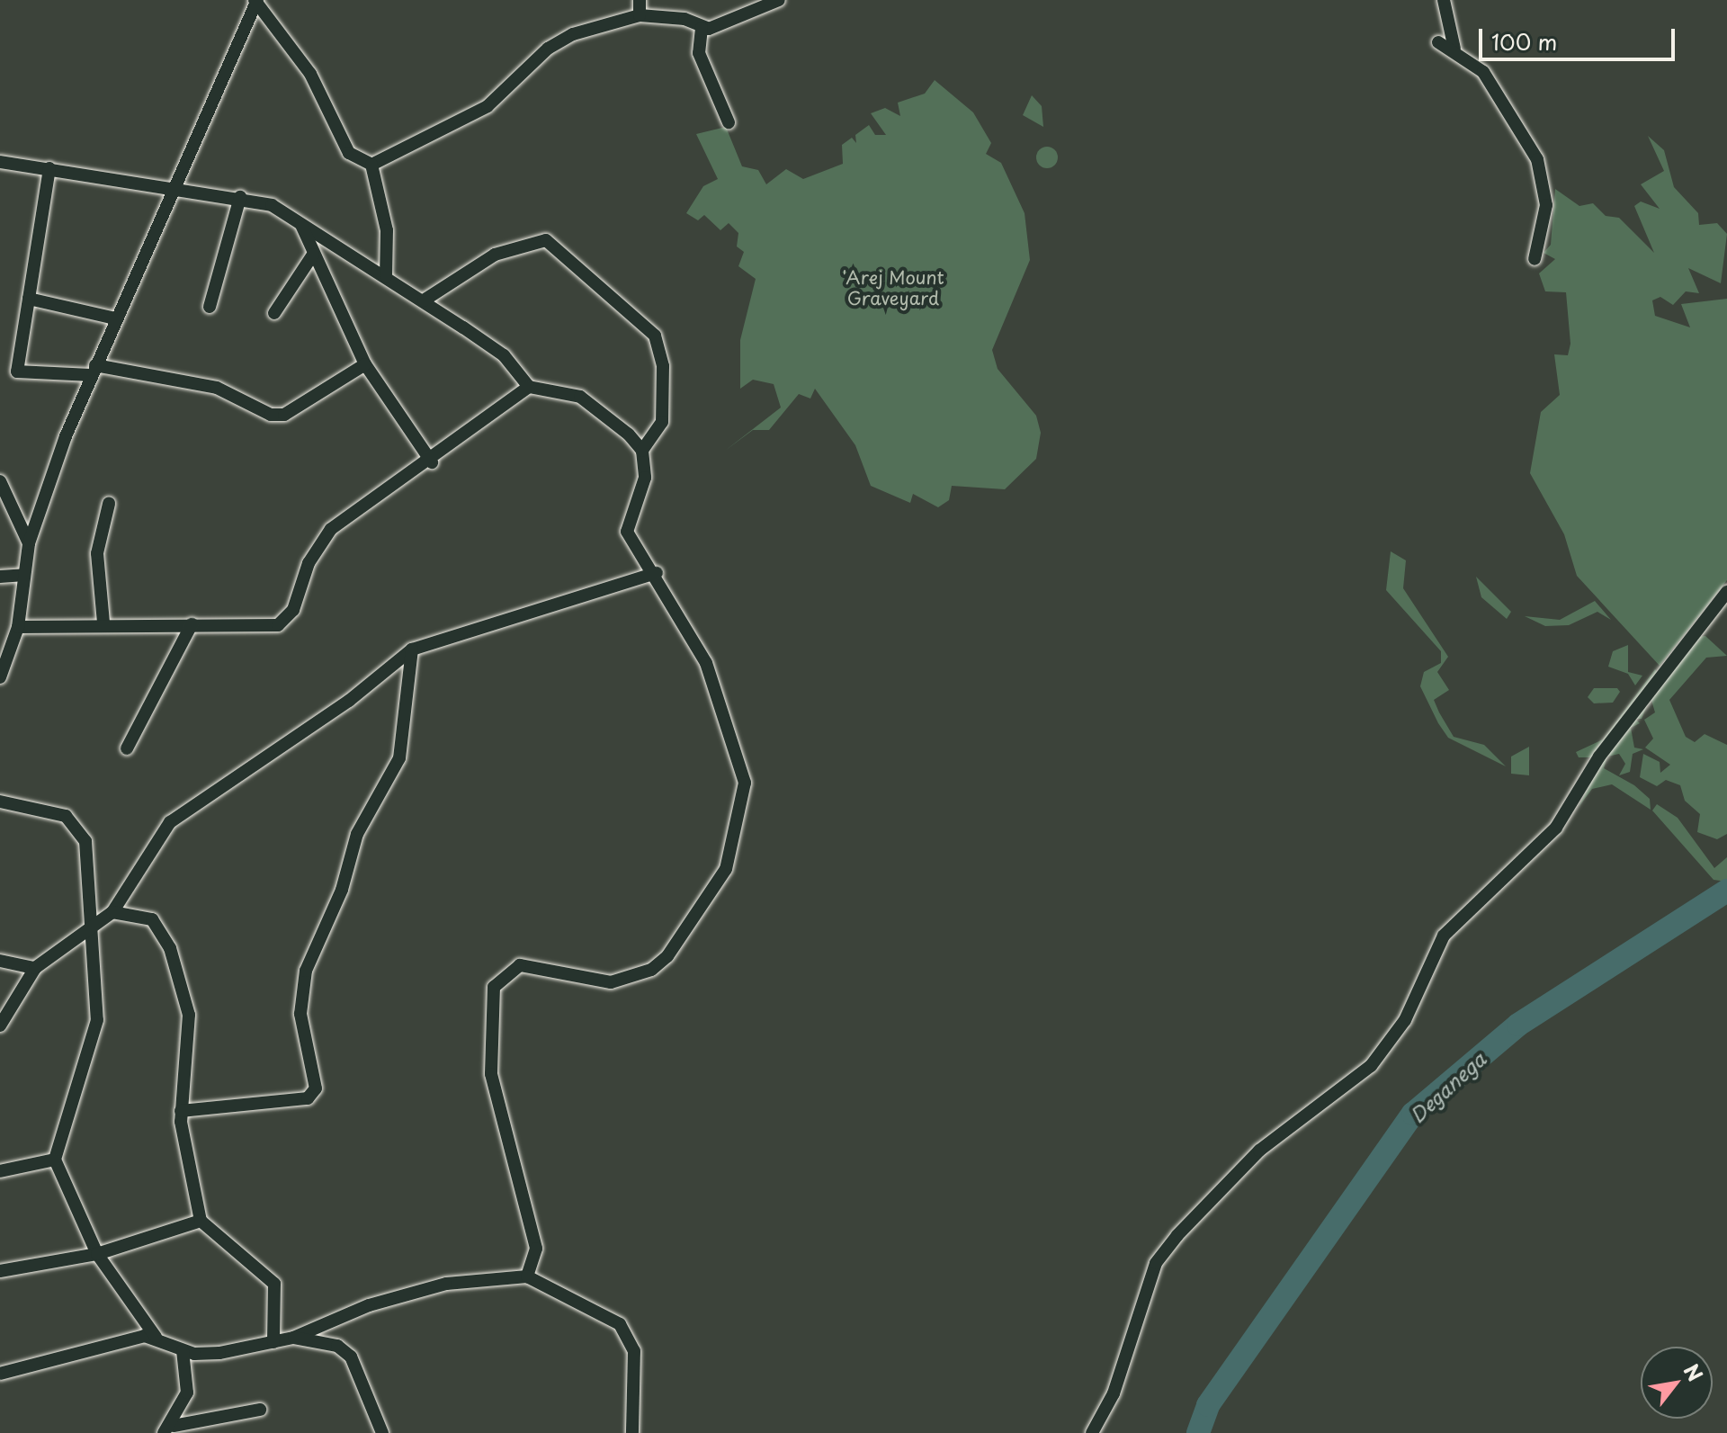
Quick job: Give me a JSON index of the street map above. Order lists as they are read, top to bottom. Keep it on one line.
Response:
{"water":["Deganega"],"parks":["'Arej Mount Graveyard"],"scale_bar":"100 m","north":"top right"}
